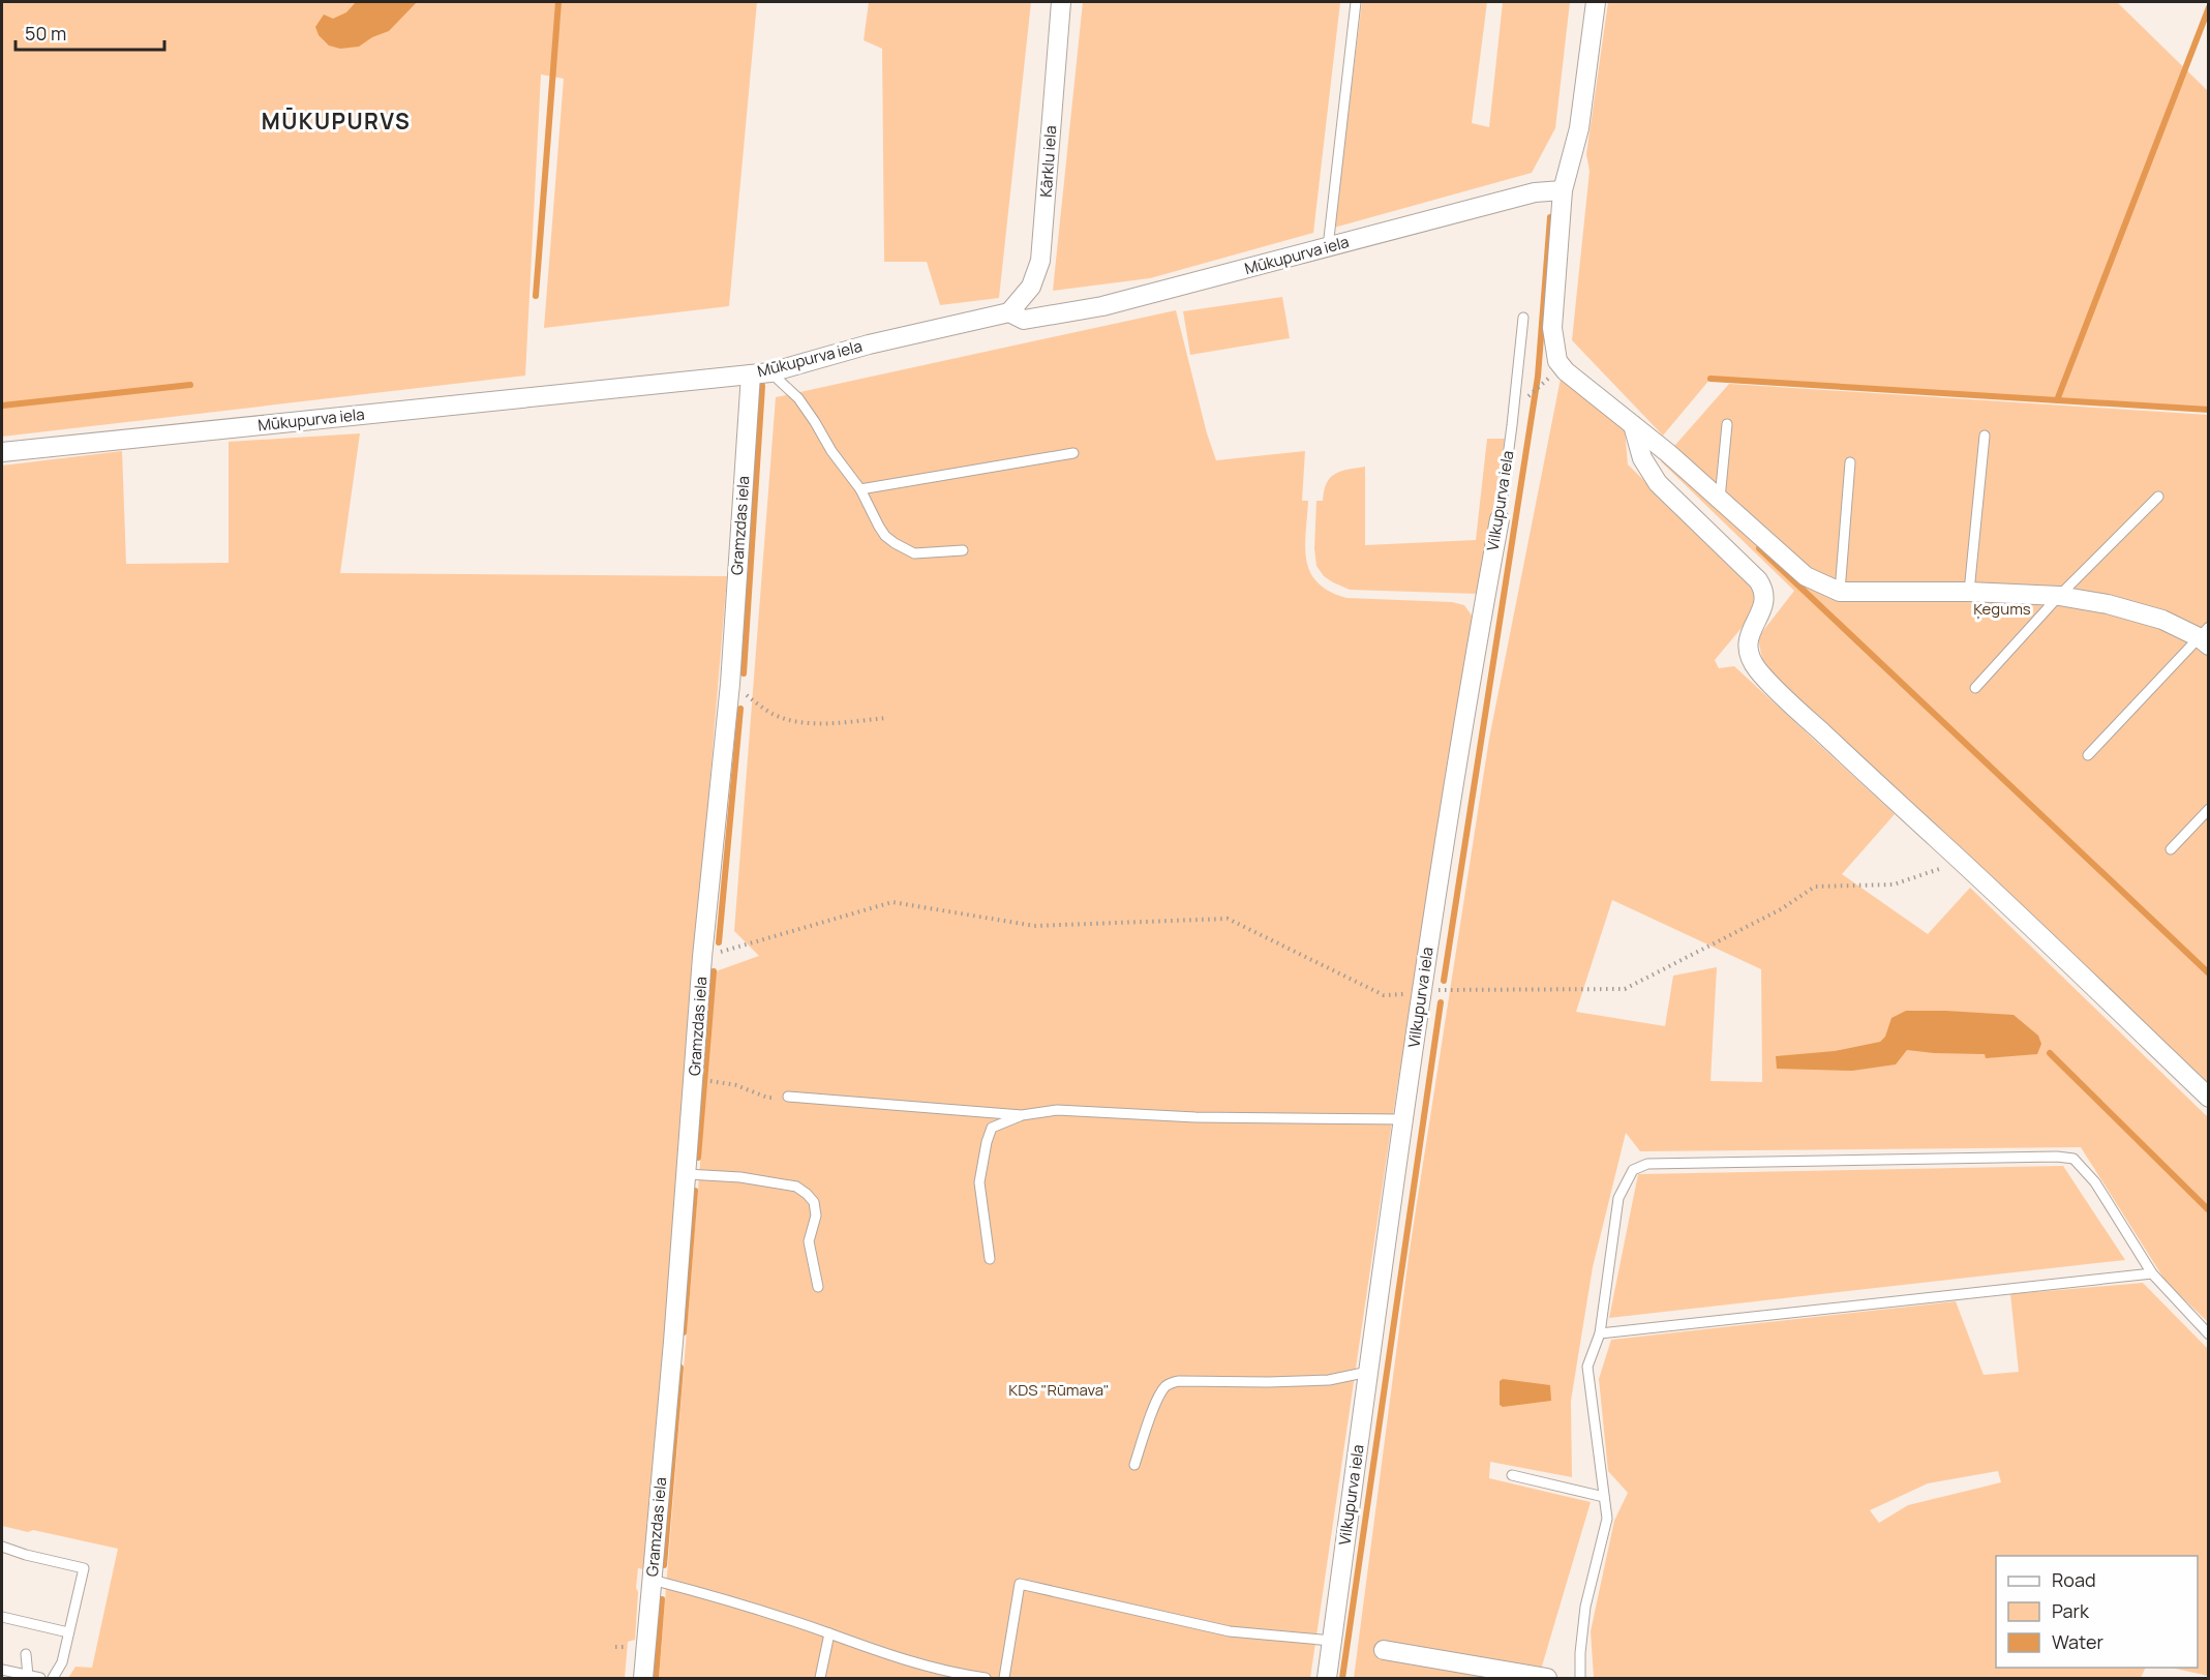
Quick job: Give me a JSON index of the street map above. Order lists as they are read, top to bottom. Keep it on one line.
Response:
{"streets":{"street":["Kārklu iela","Mūkupurva iela","Vilkupurva iela","Gramzdas iela"]},"crossings":[["Kārklu iela","Mūkupurva iela"],["Mūkupurva iela","Gramzdas iela"]],"districts":["MŪKUPURVS"],"parks":["Ķegums","KDS \"Rūmava\""],"legend":["Road","Park","Water"],"scale_bar":"50 m"}
